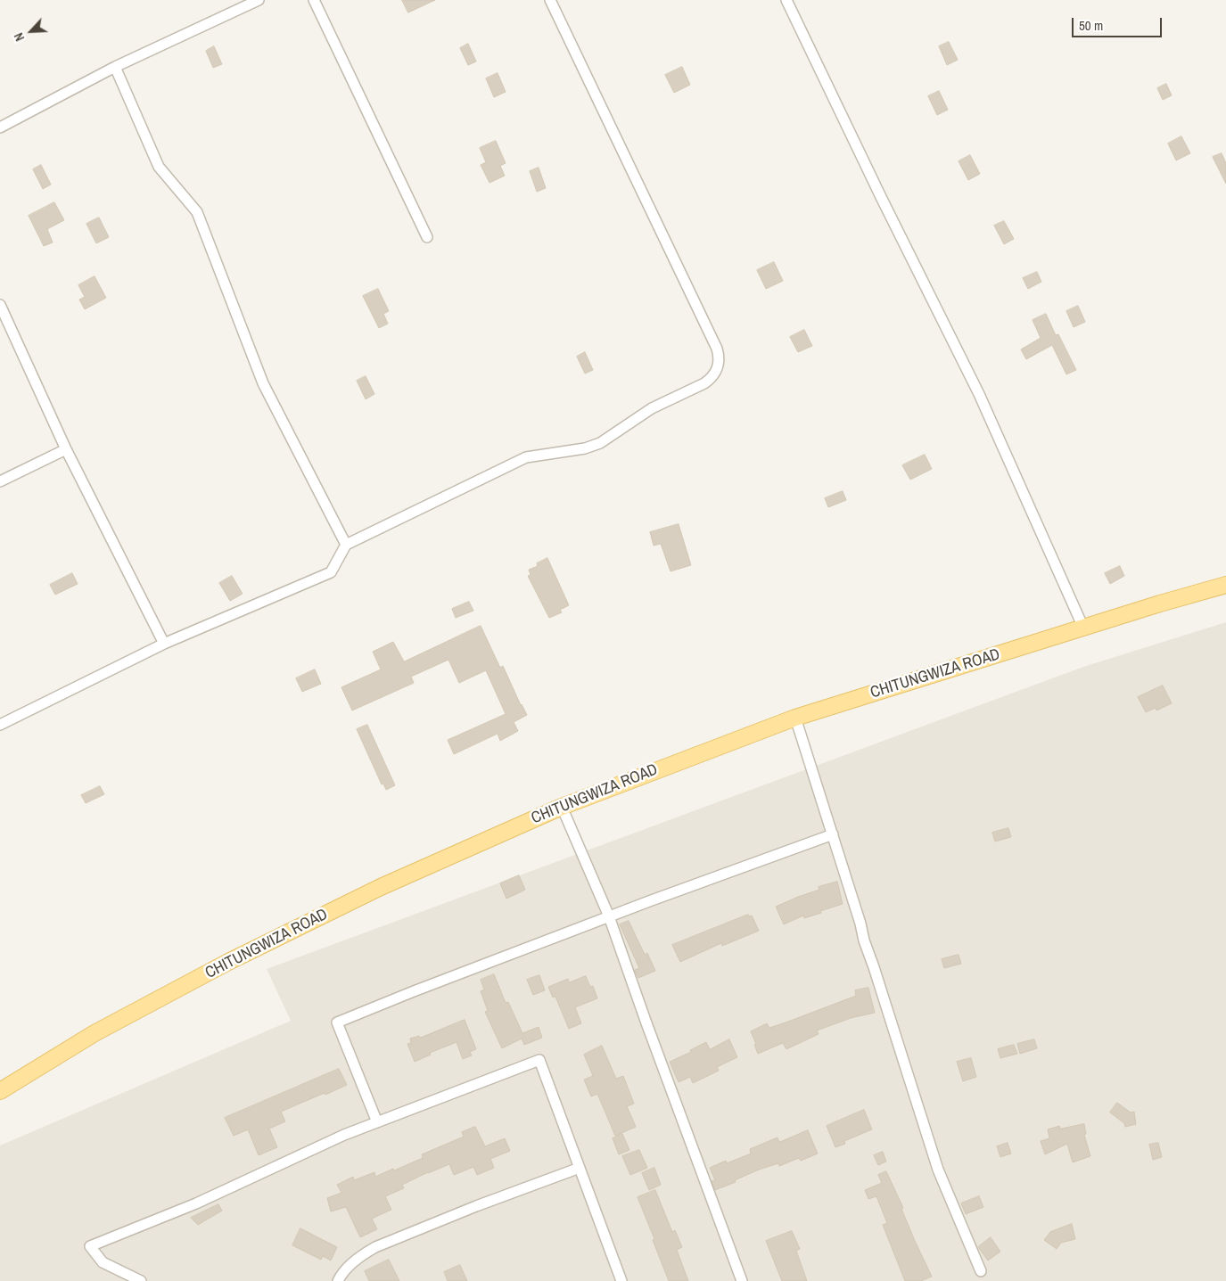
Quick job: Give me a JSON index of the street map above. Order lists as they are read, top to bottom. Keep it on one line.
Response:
{"streets":{"main road":["CHITUNGWIZA ROAD"]},"scale_bar":"50 m","north":"bottom left"}
